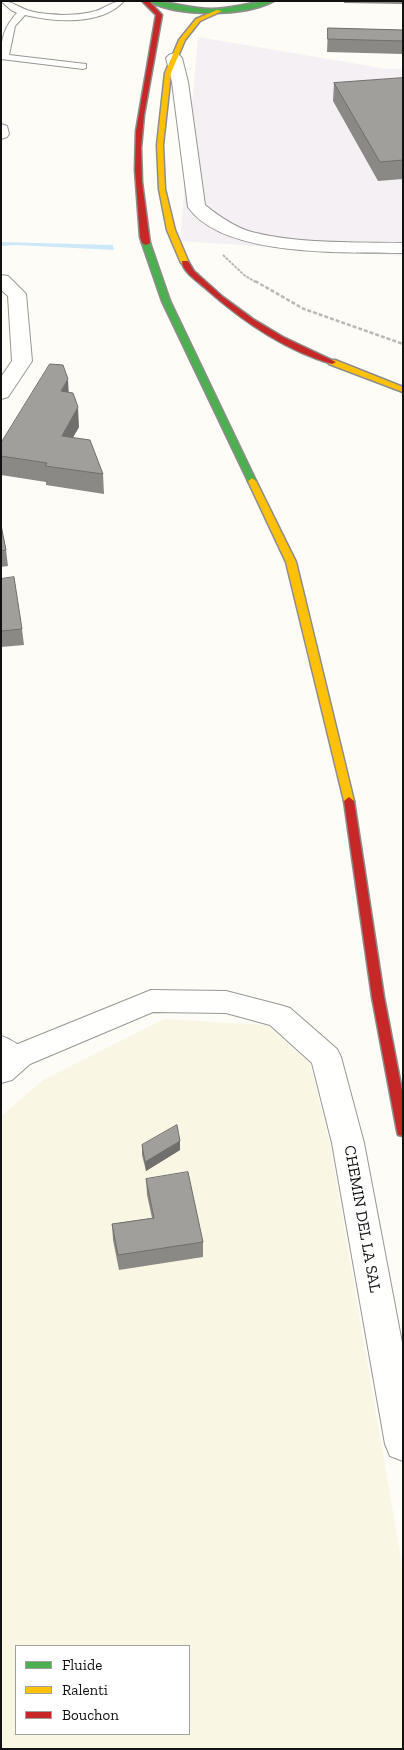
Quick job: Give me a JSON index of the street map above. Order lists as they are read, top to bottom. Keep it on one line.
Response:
{"streets":{"street":["CHEMIN DEL LA SAL"]},"legend":["Fluide","Ralenti","Bouchon"]}
